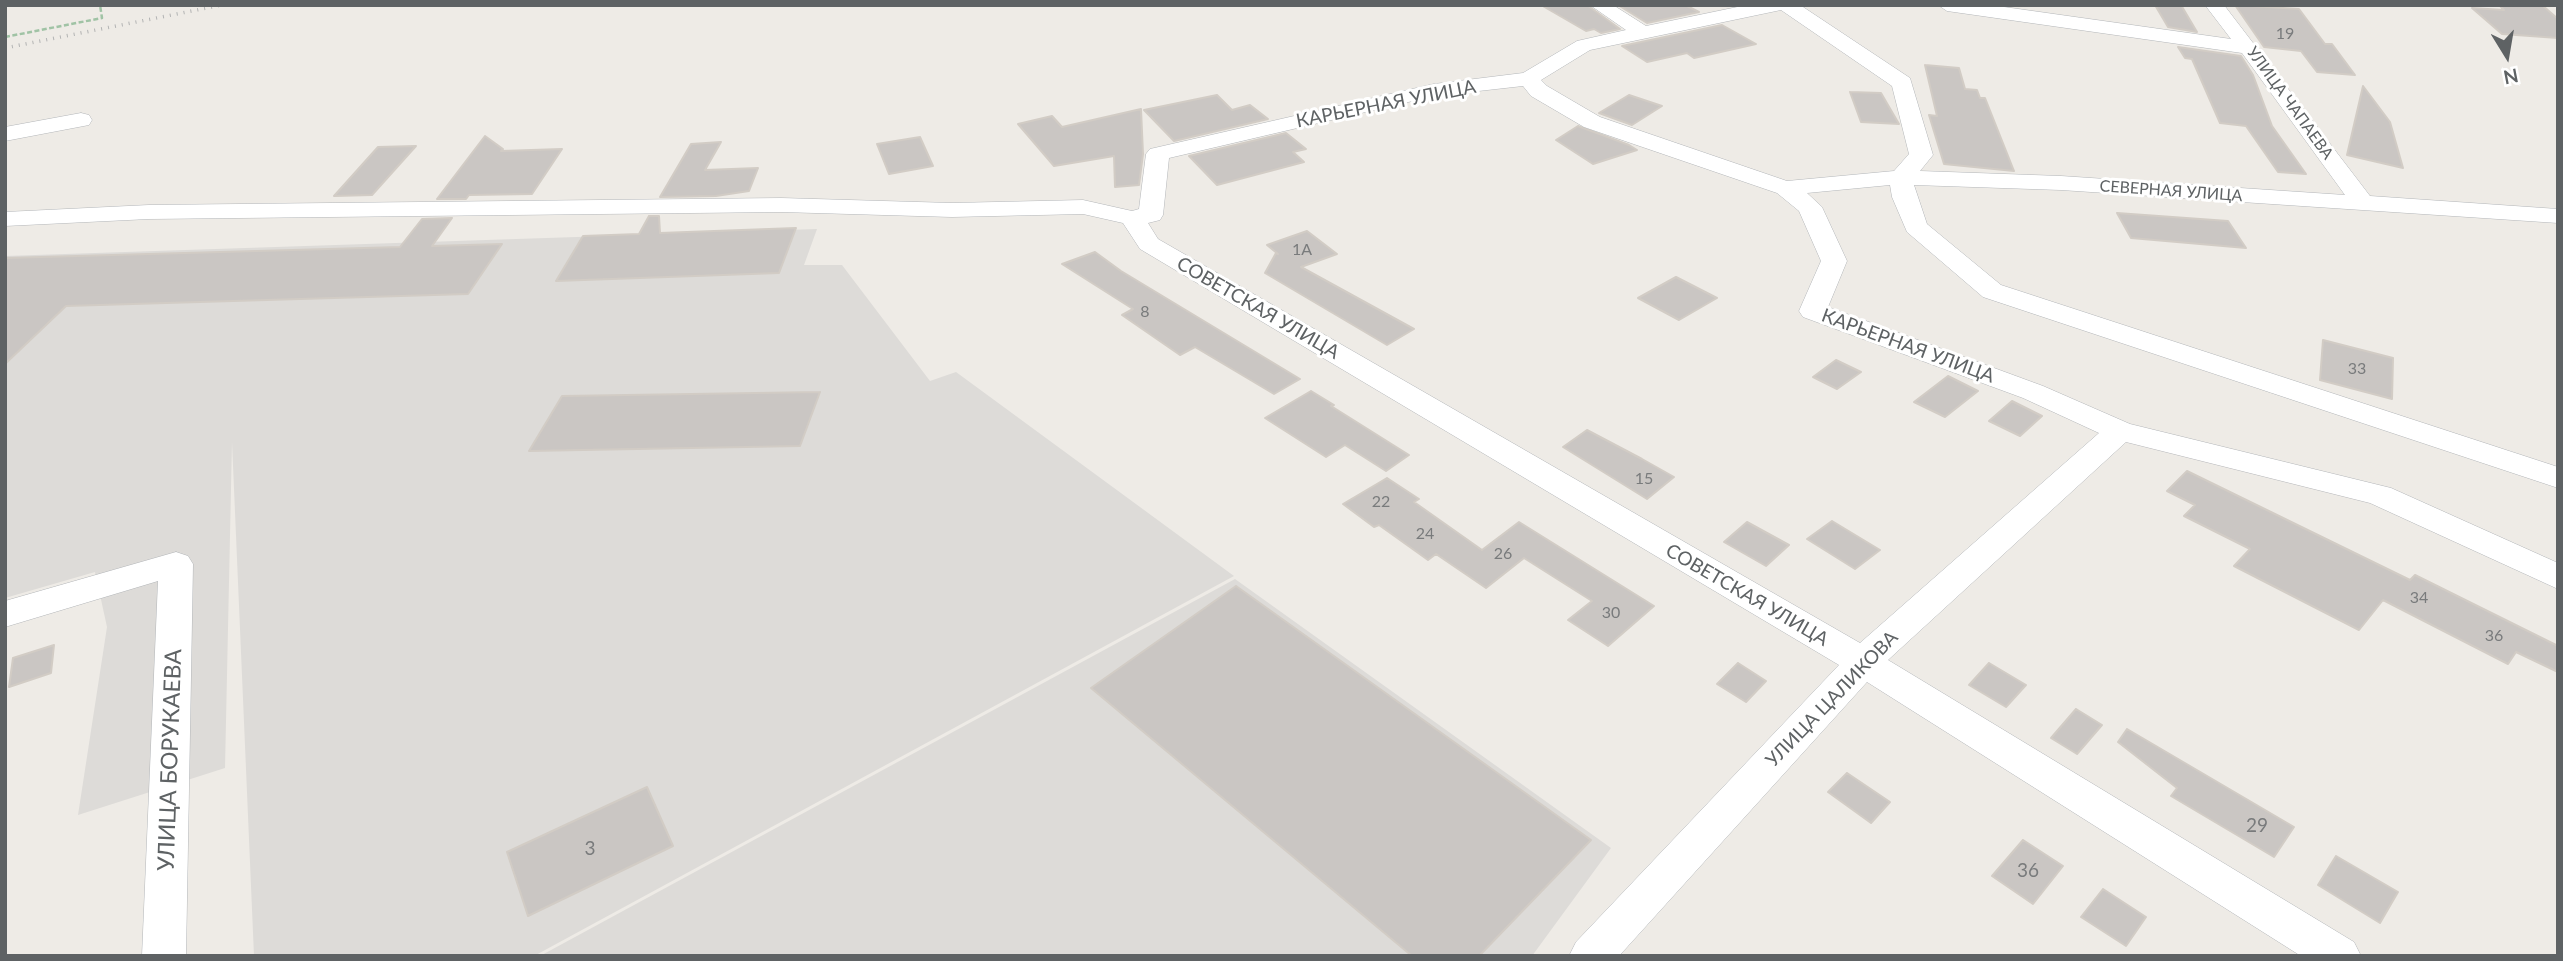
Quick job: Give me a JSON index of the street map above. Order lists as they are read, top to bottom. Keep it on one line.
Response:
{"streets":{"street":["УЛИЦА ЧАПАЕВА","КАРЬЕРНАЯ УЛИЦА","СЕВЕРНАЯ УЛИЦА","СОВЕТСКАЯ УЛИЦА","УЛИЦА ЦАЛИКОВА","УЛИЦА БОРУКАЕВА"]},"crossings":[["УЛИЦА ЧАПАЕВА","СЕВЕРНАЯ УЛИЦА"],["КАРЬЕРНАЯ УЛИЦА","СЕВЕРНАЯ УЛИЦА"],["КАРЬЕРНАЯ УЛИЦА","СОВЕТСКАЯ УЛИЦА"],["КАРЬЕРНАЯ УЛИЦА","УЛИЦА ЦАЛИКОВА"],["СОВЕТСКАЯ УЛИЦА","УЛИЦА ЦАЛИКОВА"]],"house_numbers":["19","1А","8","33","15","22","24","26","34","30","36","29","3","36"],"north":"bottom"}
